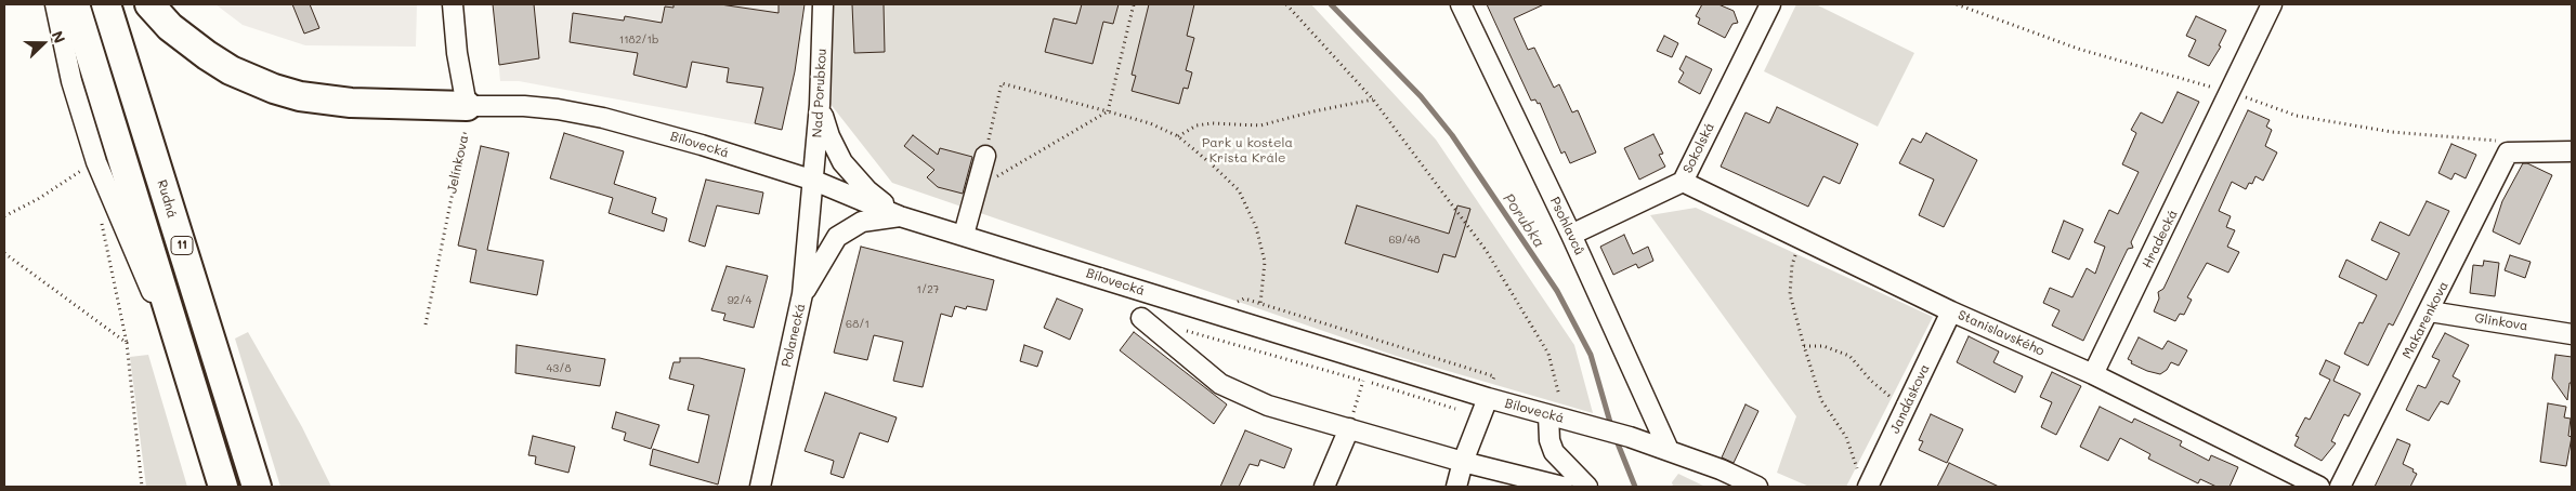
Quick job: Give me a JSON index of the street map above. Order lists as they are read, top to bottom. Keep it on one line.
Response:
{"streets":{"highway":["Rudná","11"],"street":["Nad Porubkou","Bílovecká","Sokolská","Psohlavců","Hradecká","Makarenkova","Glinkova","Stanislavského","Polanecká","Jandáskova"],"path":["Jelínkova"]},"crossings":[["Nad Porubkou","Bílovecká"],["Nad Porubkou","Polanecká"],["Bílovecká","Jelínkova"],["Bílovecká","Psohlavců"],["Bílovecká","Polanecká"],["Sokolská","Psohlavců"],["Sokolská","Stanislavského"],["Hradecká","Stanislavského"],["Makarenkova","Glinkova"],["Stanislavského","Jandáskova"]],"water":["Porubka"],"parks":["Park u kostela Krista Krále"],"house_numbers":["1182/1b","69/48","1/27","92/4","68/1","43/8"],"north":"right"}
